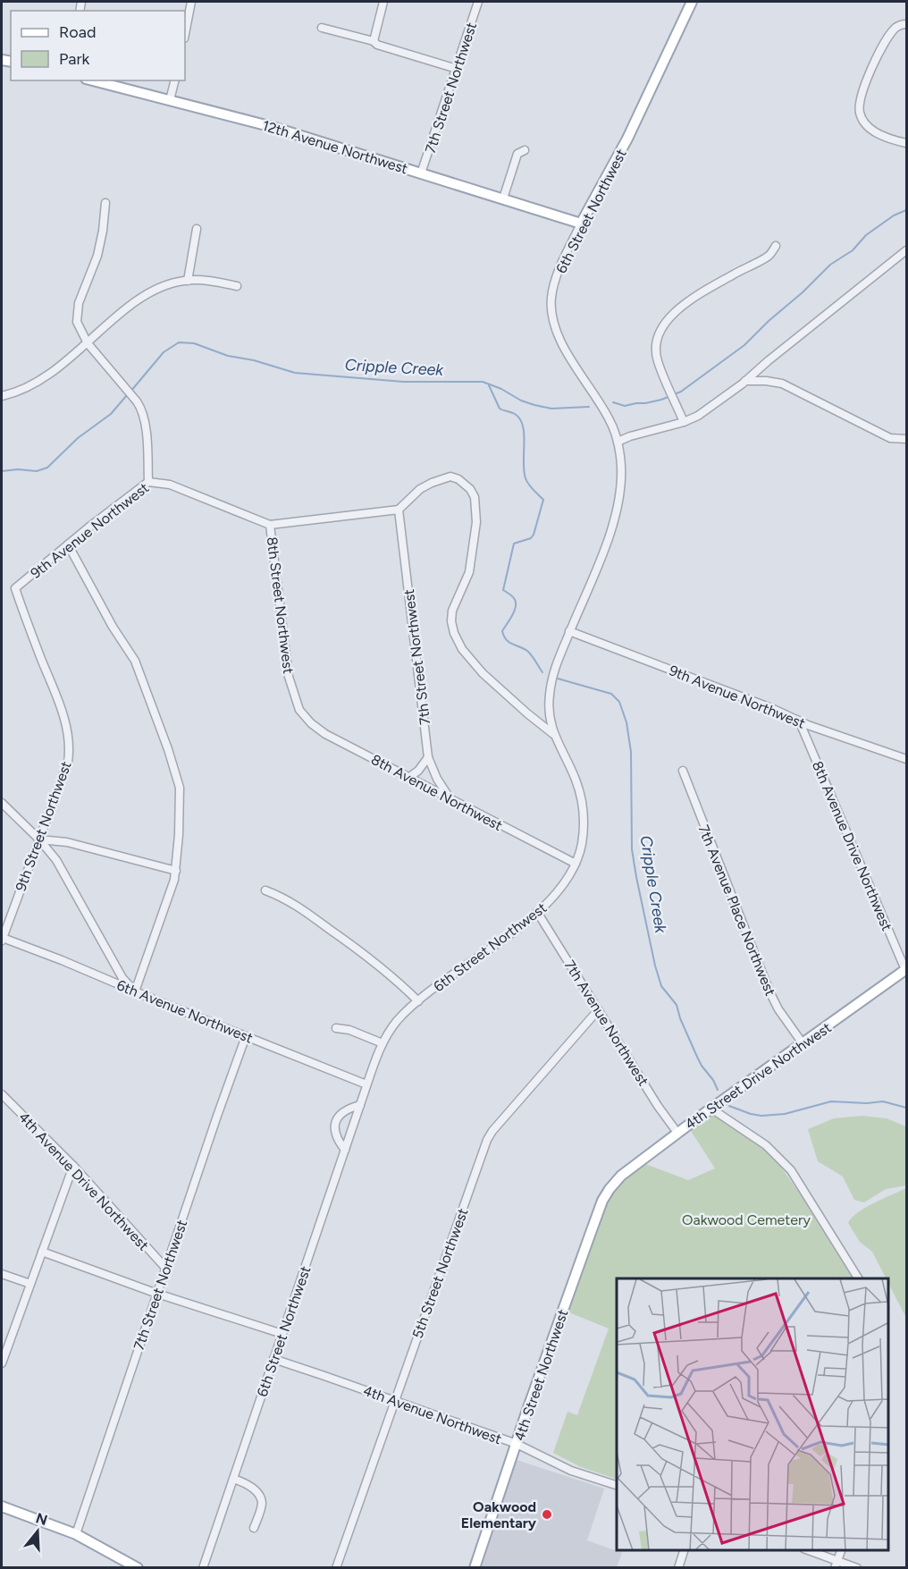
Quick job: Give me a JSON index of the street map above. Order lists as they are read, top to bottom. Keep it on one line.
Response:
{"streets":{"main road":["12th Avenue Northwest","6th Street Northwest","4th Street Drive Northwest","4th Street Northwest"],"street":["7th Street Northwest","9th Avenue Northwest","8th Street Northwest","8th Avenue Northwest","9th Street Northwest","8th Avenue Drive Northwest","7th Avenue Place Northwest","6th Avenue Northwest","7th Avenue Northwest","4th Avenue Drive Northwest","5th Street Northwest","4th Avenue Northwest"]},"crossings":[["7th Street Northwest","12th Avenue Northwest"],["7th Street Northwest","9th Avenue Northwest"],["7th Street Northwest","8th Avenue Northwest"],["7th Street Northwest","6th Avenue Northwest"],["7th Street Northwest","4th Avenue Drive Northwest"],["12th Avenue Northwest","6th Street Northwest"],["6th Street Northwest","9th Avenue Northwest"],["6th Street Northwest","8th Avenue Northwest"],["6th Street Northwest","6th Avenue Northwest"],["6th Street Northwest","7th Avenue Northwest"],["6th Street Northwest","4th Avenue Northwest"],["9th Avenue Northwest","8th Street Northwest"],["9th Avenue Northwest","9th Street Northwest"],["9th Avenue Northwest","8th Avenue Drive Northwest"],["8th Street Northwest","8th Avenue Northwest"],["9th Street Northwest","6th Avenue Northwest"],["8th Avenue Drive Northwest","4th Street Drive Northwest"],["7th Avenue Place Northwest","4th Street Drive Northwest"],["7th Avenue Northwest","4th Street Drive Northwest"],["7th Avenue Northwest","5th Street Northwest"],["4th Street Drive Northwest","4th Street Northwest"],["5th Street Northwest","4th Avenue Northwest"],["4th Street Northwest","4th Avenue Northwest"]],"water":["Cripple Creek"],"parks":["Oakwood Cemetery"],"places":["Oakwood Elementary"],"legend":["Road","Park"],"north":"top"}
